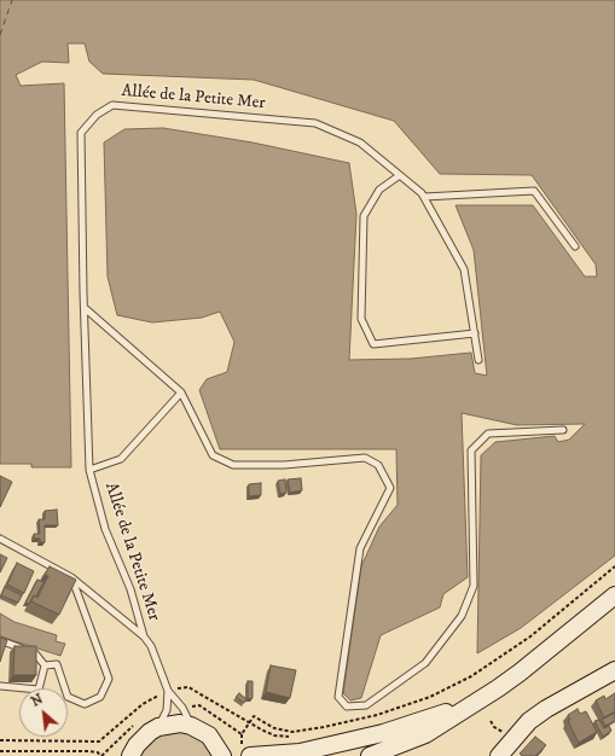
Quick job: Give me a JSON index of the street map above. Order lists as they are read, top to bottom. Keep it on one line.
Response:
{"streets":{"lane":["Allée de la Petite Mer"]},"north":"top left"}
